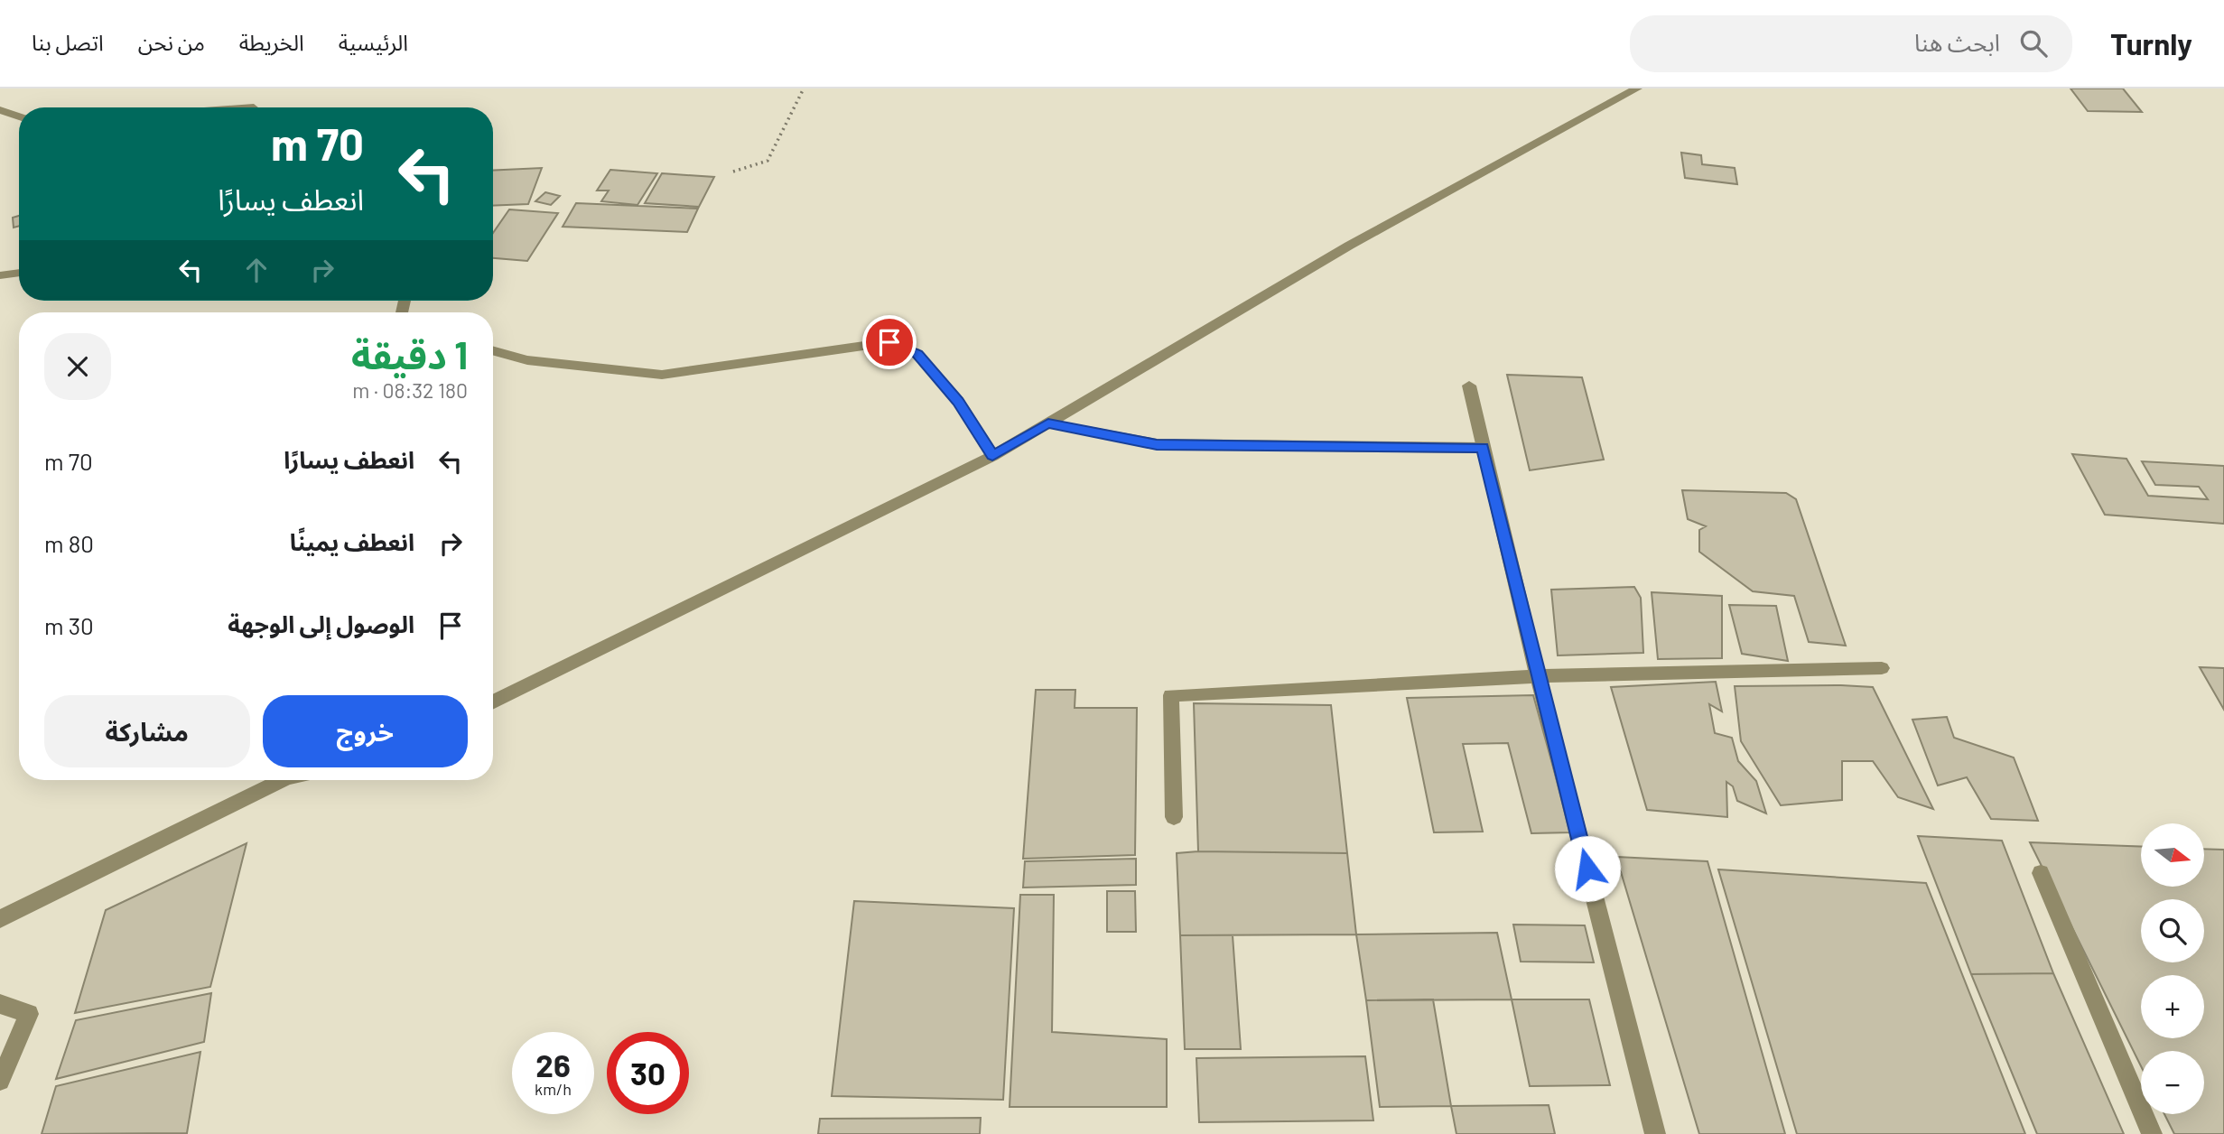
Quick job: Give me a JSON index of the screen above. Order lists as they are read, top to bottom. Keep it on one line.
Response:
{"north":"right","page":{"header":"Turnly","search":"ابحث هنا","nav":["الرئيسية","الخريطة","من نحن","اتصل بنا"],"turn":["70 m","انعطف يسارًا"],"heading":["1 دقيقة","180 m · 08:32"],"list":[{"name":"انعطف يسارًا","value":"70 m"},{"name":"انعطف يمينًا","value":"80 m"},{"name":"الوصول إلى الوجهة","value":"30 m"}],"buttons":["خروج","مشاركة"],"map_buttons":["+","−"],"speed":"26 km/h","limit":"30"}}
